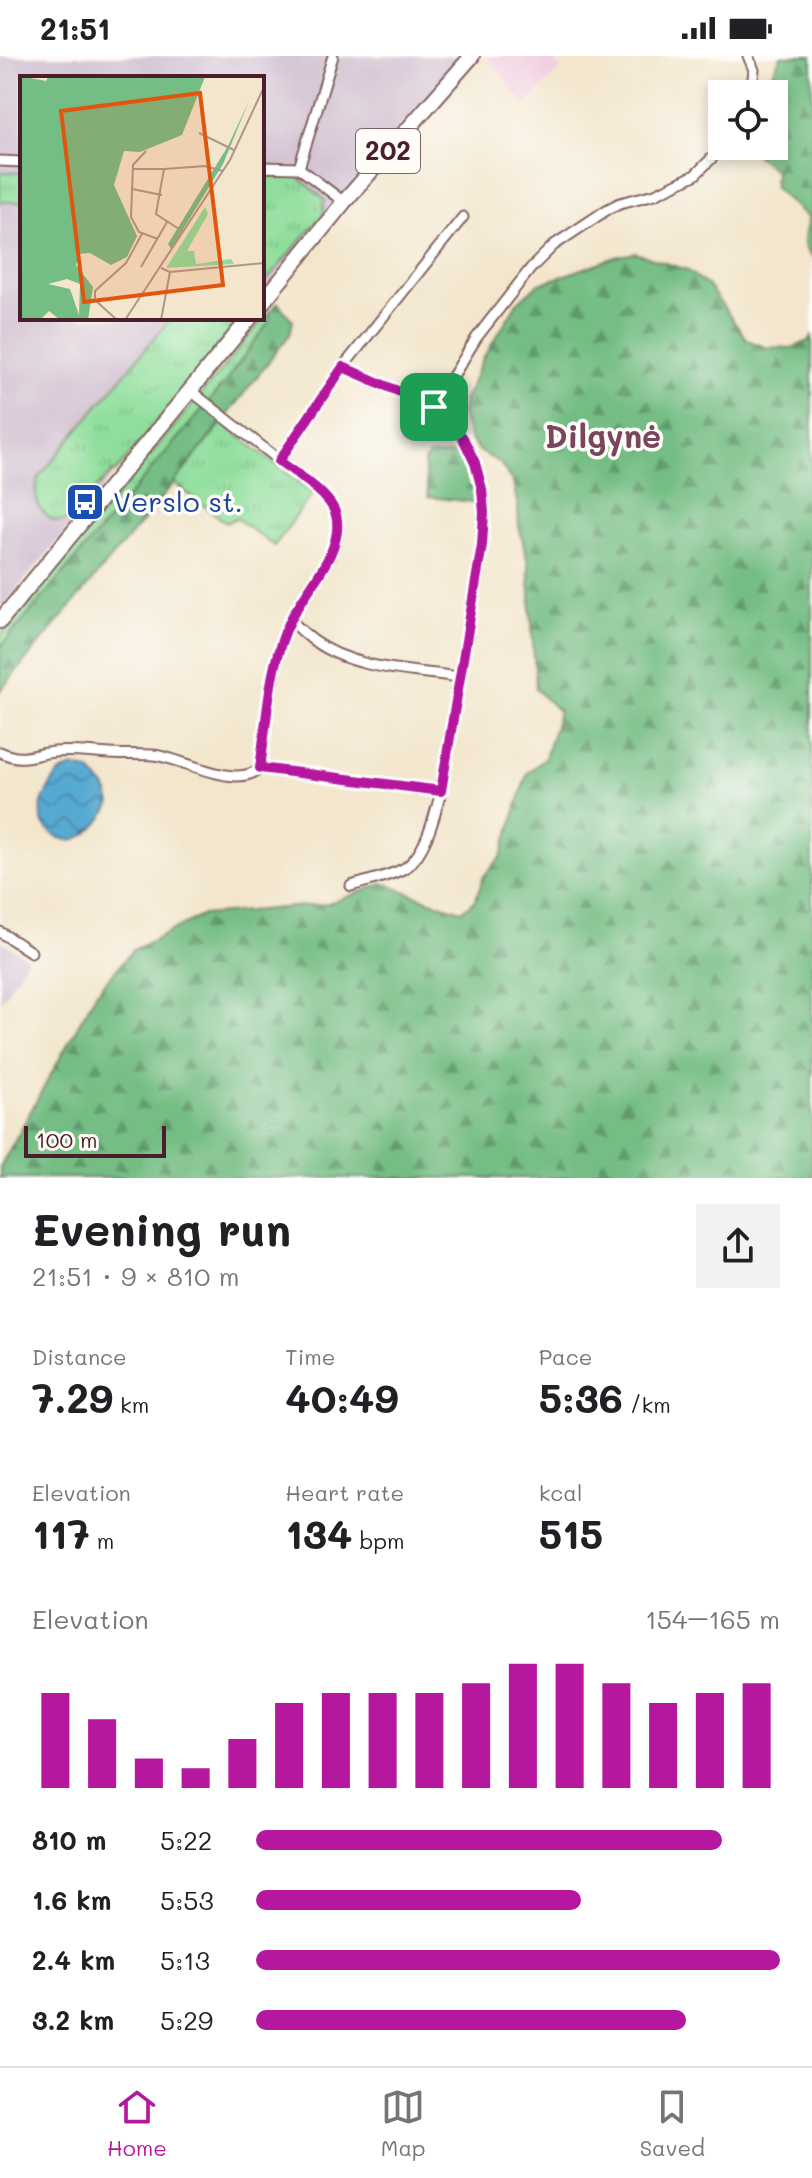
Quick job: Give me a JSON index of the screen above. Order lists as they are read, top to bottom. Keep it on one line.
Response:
{"streets":{"main road":["202"]},"districts":["Dilgynė"],"places":{"bus stop":["Verslo st."]},"scale_bar":"100 m","page":{"status":"21:51","scale":"100 m","heading":["Evening run","21:51 · 9 × 810 m"],"stats":[["Distance","7.29 km"],["Time","40:49"],["Pace","5:36 /km"],["Elevation","117 m"],["Heart rate","134 bpm"],["kcal","515"]],"chart":["Elevation","154–165 m"],"list":[{"name":"810 m","note":"5:22"},{"name":"1.6 km","note":"5:53"},{"name":"2.4 km","note":"5:13"},{"name":"3.2 km","note":"5:29"}],"tabs":["Home","Map","Saved"]}}
